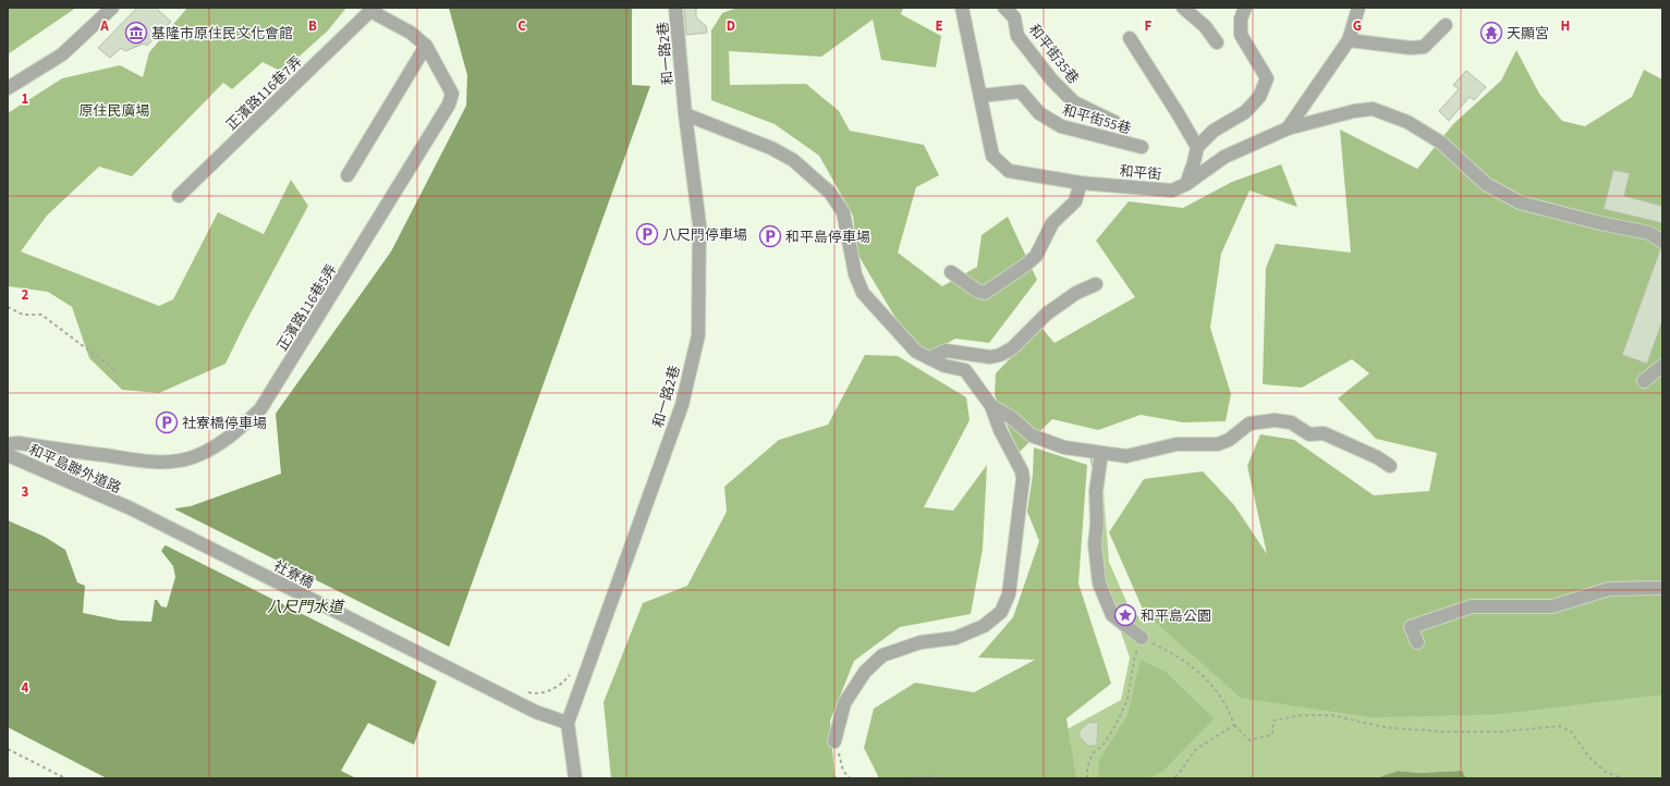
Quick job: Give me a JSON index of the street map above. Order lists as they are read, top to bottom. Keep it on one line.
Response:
{"streets":{"street":["和一路2巷","和平街35巷","正濱路116巷7弄","和平街55巷","和平街","正濱路116巷5弄","和平島聯外道路","社寮橋"]},"crossings":[["和一路2巷","社寮橋"],["正濱路116巷7弄","正濱路116巷5弄"],["和平街55巷","和平街"],["和平島聯外道路","社寮橋"]],"water":["八尺門水道"],"parks":["原住民廣場"],"places":{"museum":["基隆市原住民文化會館"],"temple":["天顯宮"],"parking":["八尺門停車場","和平島停車場","社寮橋停車場"],"place":["和平島公園"]},"grid":{"columns":["A","B","C","D","E","F","G","H"],"rows":["1","2","3","4"]}}
